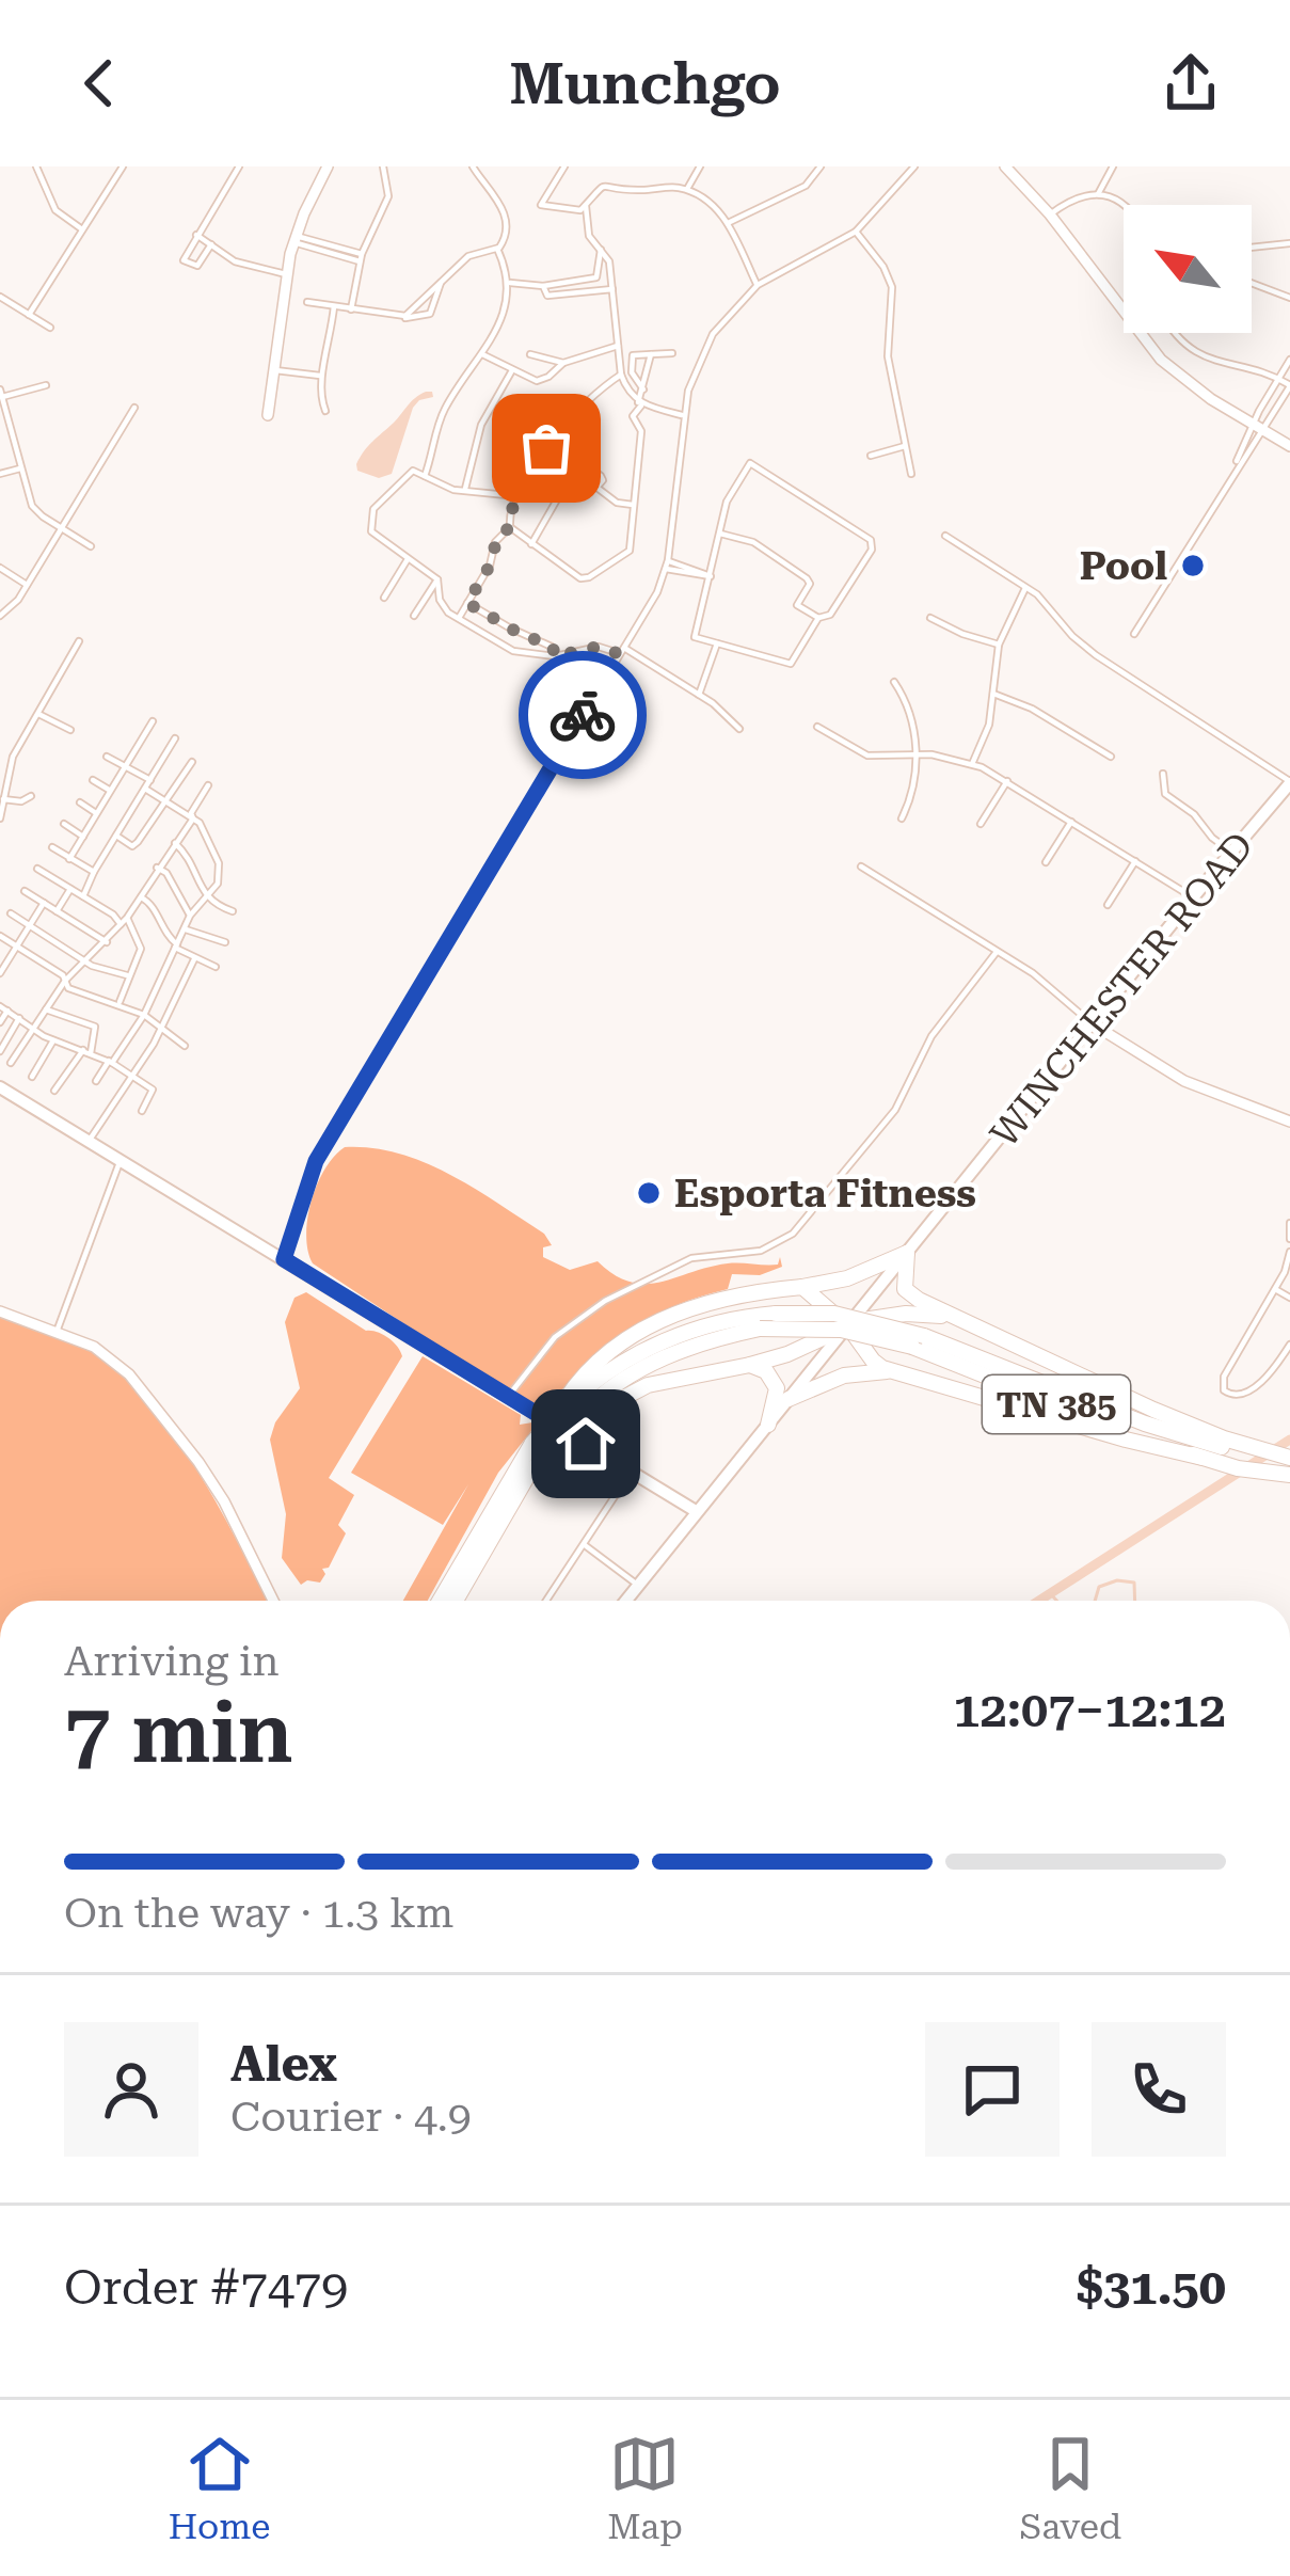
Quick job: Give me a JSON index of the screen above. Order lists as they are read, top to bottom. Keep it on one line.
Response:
{"streets":{"highway":["TN 385"],"main road":["WINCHESTER ROAD"]},"places":["Pool","Esporta Fitness"],"north":"top left","page":{"header":"Munchgo","heading":["7 min","Arriving in","12:07–12:12"],"panel":["Alex","Courier · 4.9","Order #7479","$31.50"],"bar":"On the way · 1.3 km","tabs":["Home","Map","Saved"]}}
